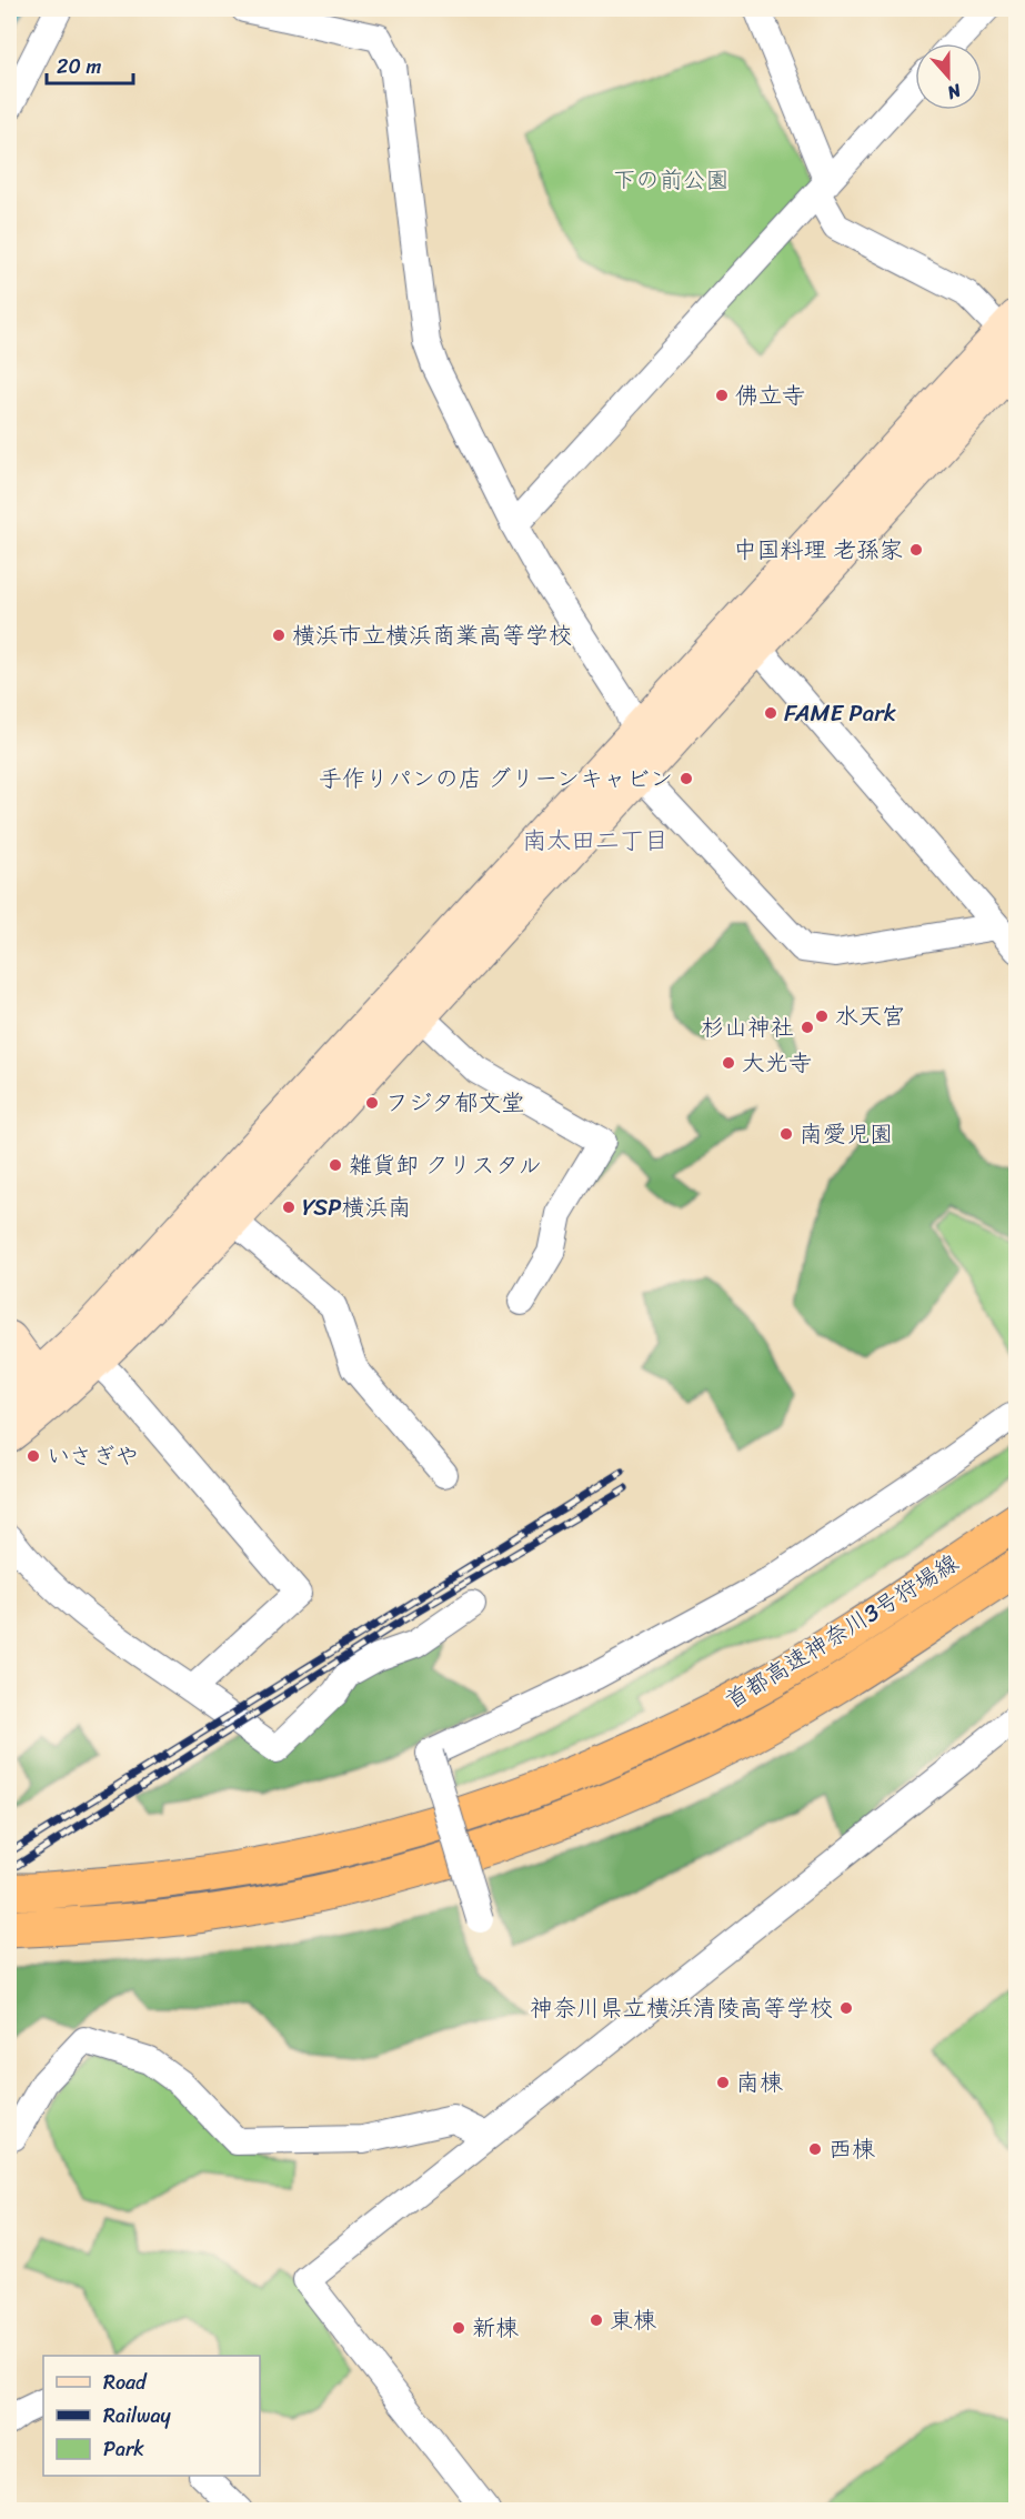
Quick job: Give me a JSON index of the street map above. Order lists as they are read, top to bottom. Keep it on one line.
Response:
{"streets":{"highway":["首都高速神奈川3号狩場線"]},"districts":["南太田二丁目"],"parks":["下の前公園"],"places":["佛立寺","中国料理 老孫家","横浜市立横浜商業高等学校","FAME Park","手作りパンの店 グリーンキャビン","水天宮","杉山神社","大光寺","フジタ郁文堂","南愛児園","雑貨卸 クリスタル","YSP横浜南","いさぎや","神奈川県立横浜清陵高等学校","南棟","西棟","東棟","新棟"],"legend":["Road","Railway","Park"],"scale_bar":"20 m","north":"bottom"}
